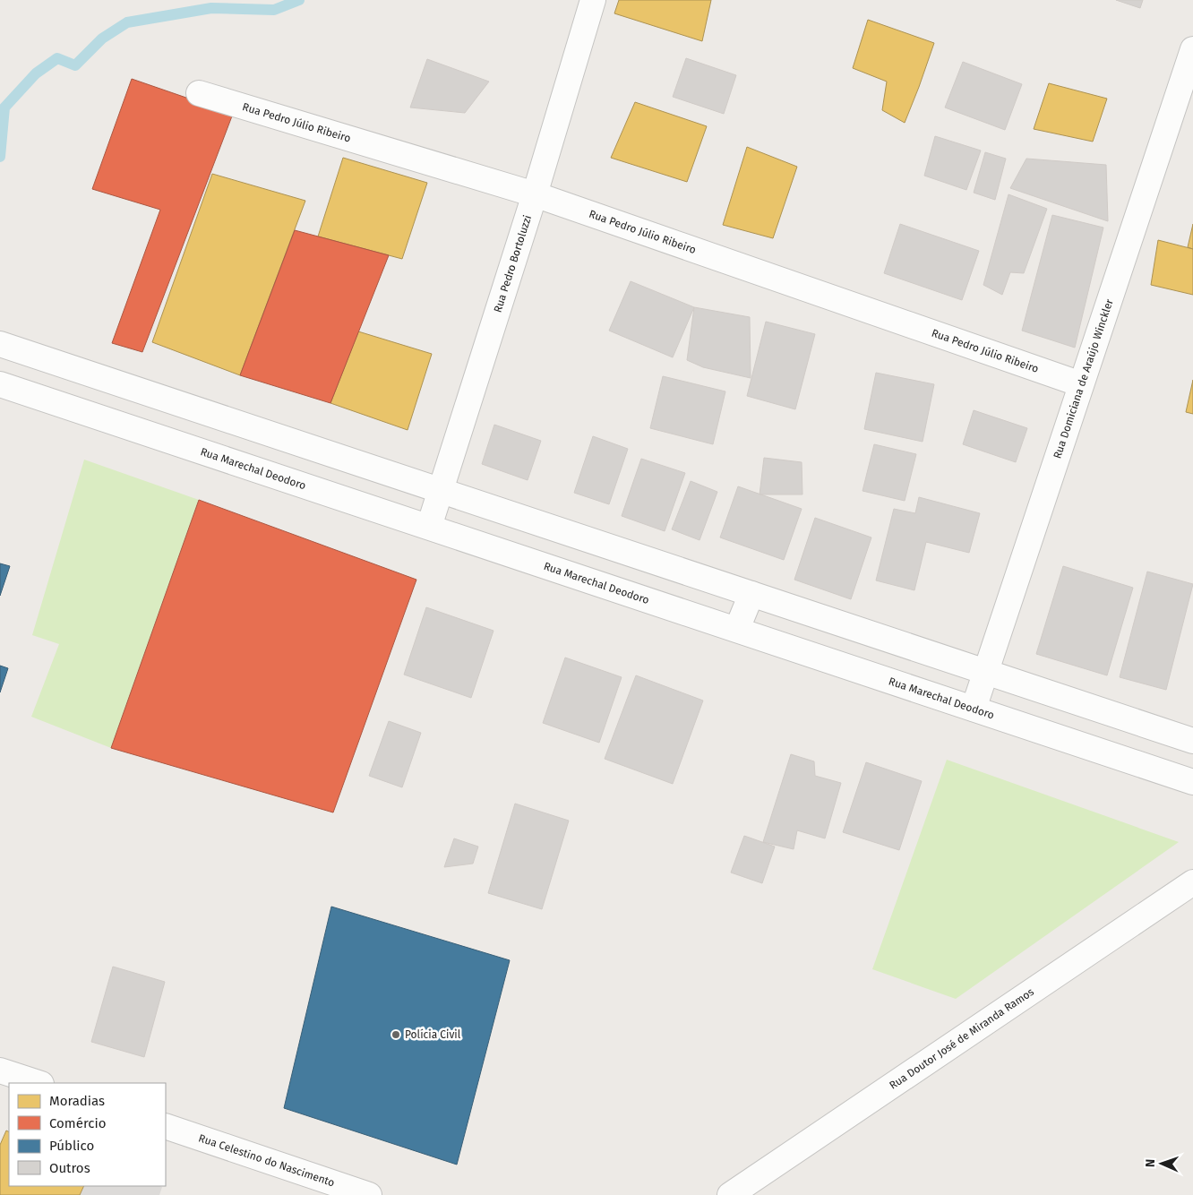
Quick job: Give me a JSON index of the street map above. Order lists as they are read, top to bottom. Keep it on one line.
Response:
{"streets":{"street":["Rua Pedro Júlio Ribeiro","Rua Pedro Bortoluzzi","Rua Domiciana de Araújo Winckler","Rua Marechal Deodoro","Rua Doutor José de Miranda Ramos","Rua Celestino do Nascimento"]},"crossings":[["Rua Pedro Júlio Ribeiro","Rua Pedro Bortoluzzi"],["Rua Pedro Júlio Ribeiro","Rua Domiciana de Araújo Winckler"],["Rua Pedro Bortoluzzi","Rua Marechal Deodoro"],["Rua Domiciana de Araújo Winckler","Rua Marechal Deodoro"]],"places":["Polícia Civil"],"legend":["Moradias","Comércio","Público","Outros"],"north":"left"}
